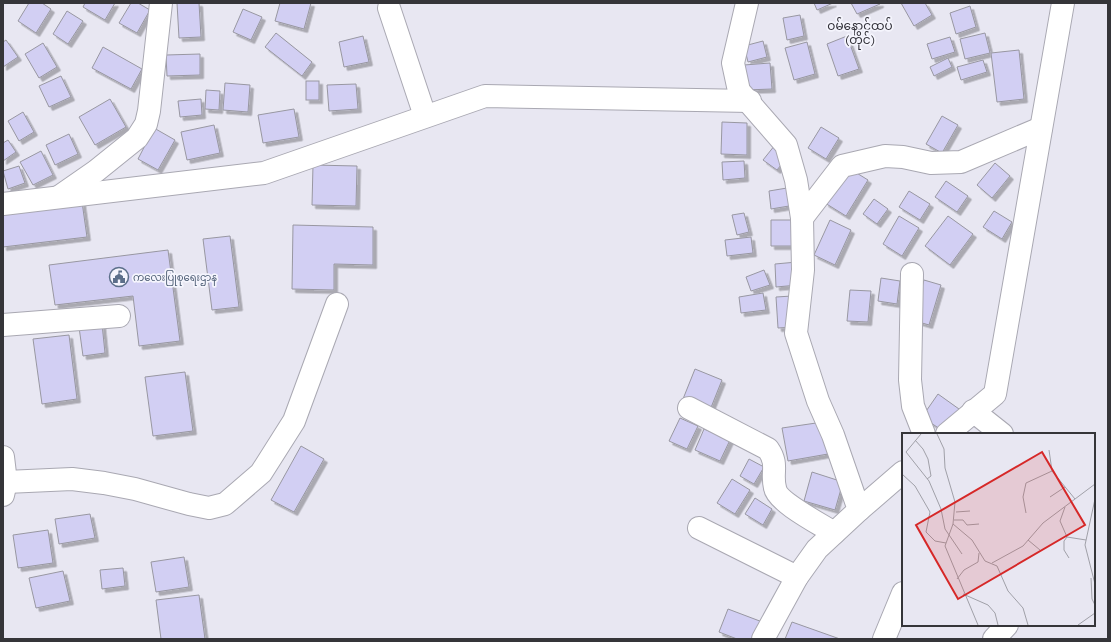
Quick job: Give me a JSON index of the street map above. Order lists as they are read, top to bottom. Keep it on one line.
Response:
{"districts":["ဝမ်နောင်ထပ် (တိုင်)"],"places":{"public building":["ကလေးပြုစုရေးဌာန"]}}
